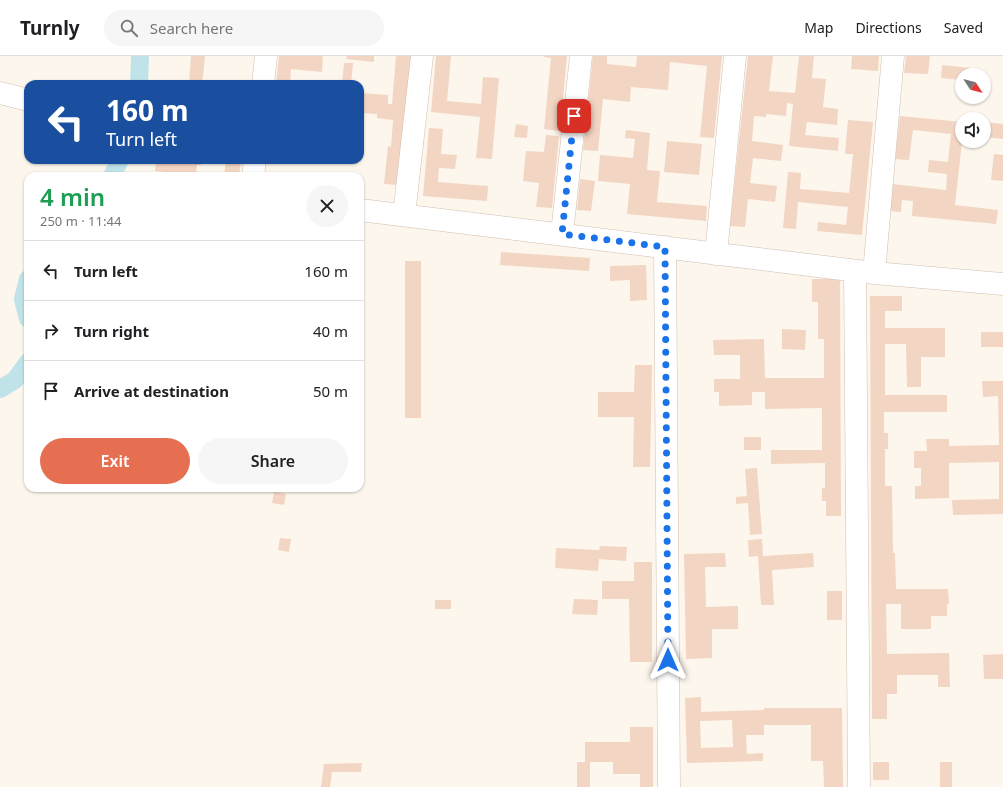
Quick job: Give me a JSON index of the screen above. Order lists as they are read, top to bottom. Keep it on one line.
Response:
{"north":"bottom right","page":{"header":"Turnly","search":"Search here","nav":["Map","Directions","Saved"],"turn":["160 m","Turn left"],"heading":["4 min","250 m · 11:44"],"list":[{"name":"Turn left","value":"160 m"},{"name":"Turn right","value":"40 m"},{"name":"Arrive at destination","value":"50 m"}],"buttons":["Exit","Share"]}}
